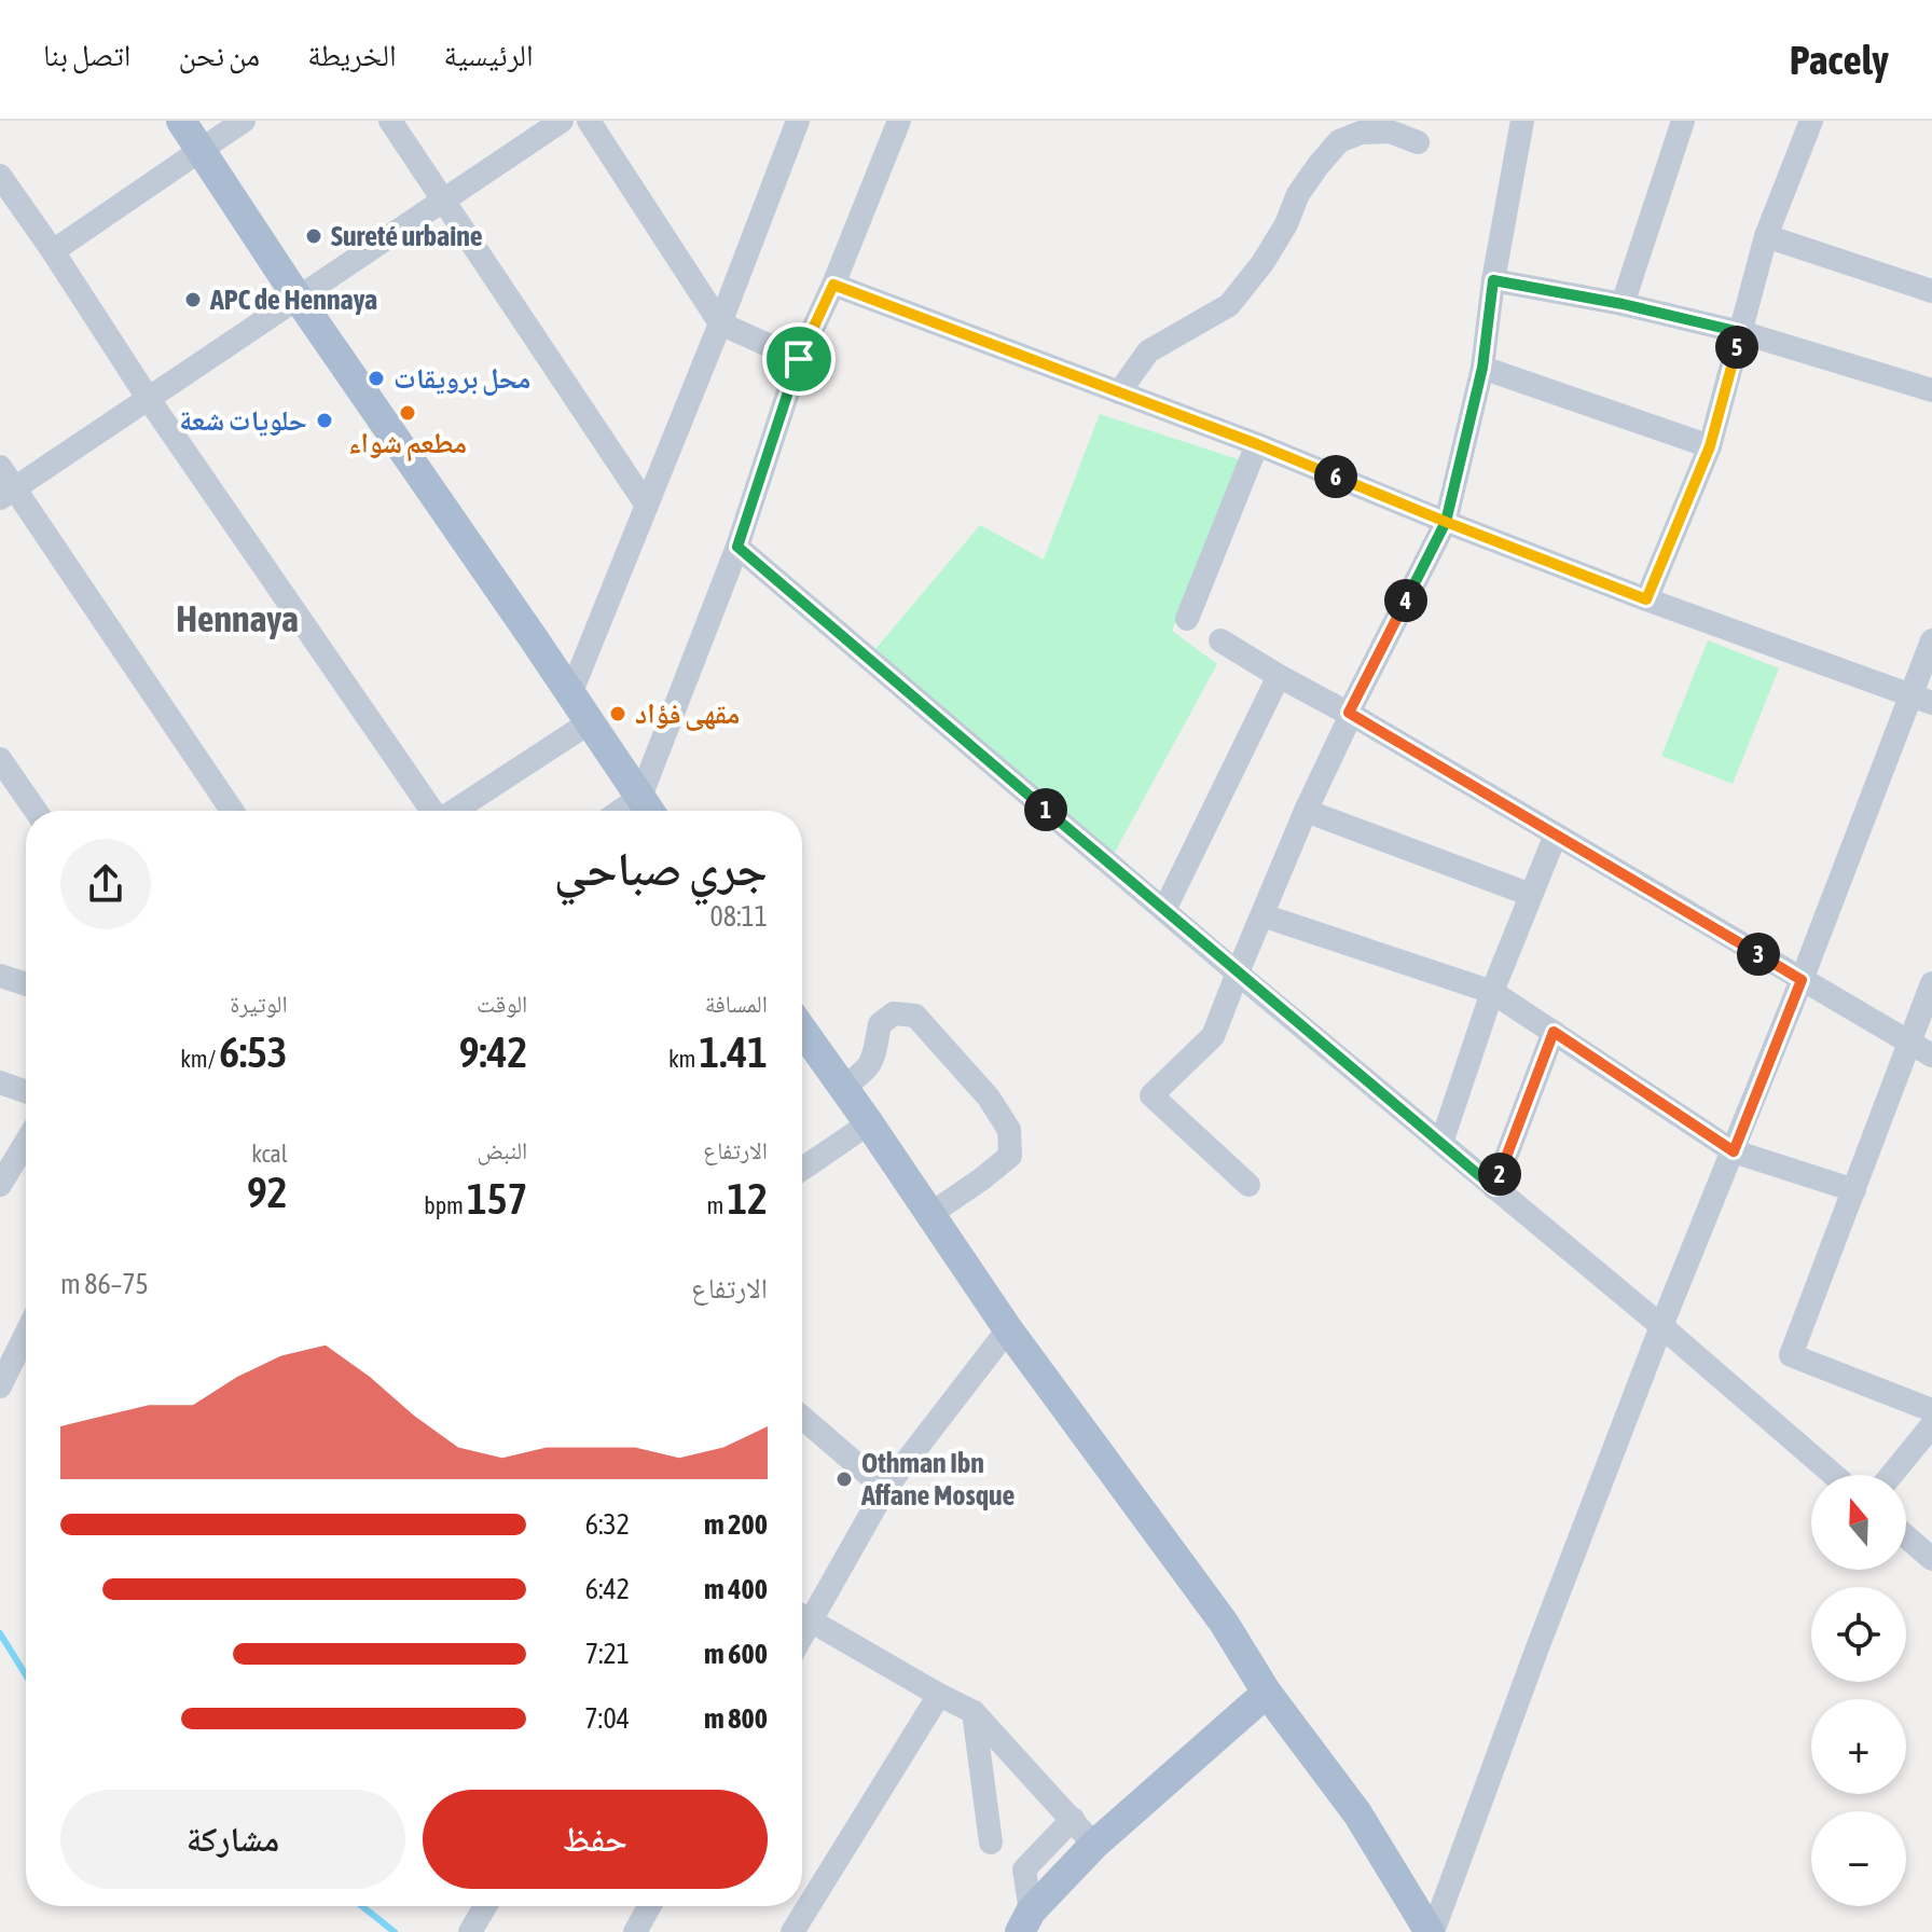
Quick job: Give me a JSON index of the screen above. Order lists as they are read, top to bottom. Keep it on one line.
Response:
{"districts":["Hennaya"],"places":["Sureté urbaine","APC de Hennaya","محل برويقات","مطعم شواء","حلويات شعة","مقهى فؤاد","Othman Ibn Affane Mosque"],"north":"top","page":{"header":"Pacely","nav":["الرئيسية","الخريطة","من نحن","اتصل بنا"],"pins":["5","6","4","1","3","2"],"heading":["جري صباحي","08:11"],"stats":[["المسافة","1.41 km"],["الوقت","9:42"],["الوتيرة","6:53 /km"],["الارتفاع","12 m"],["النبض","157 bpm"],["kcal","92"]],"chart":["الارتفاع","75–86 m"],"map_buttons":["+","−"],"list":[{"name":"200 m","note":"6:32"},{"name":"400 m","note":"6:42"},{"name":"600 m","note":"7:21"},{"name":"800 m","note":"7:04"}],"buttons":["حفظ","مشاركة"]}}
